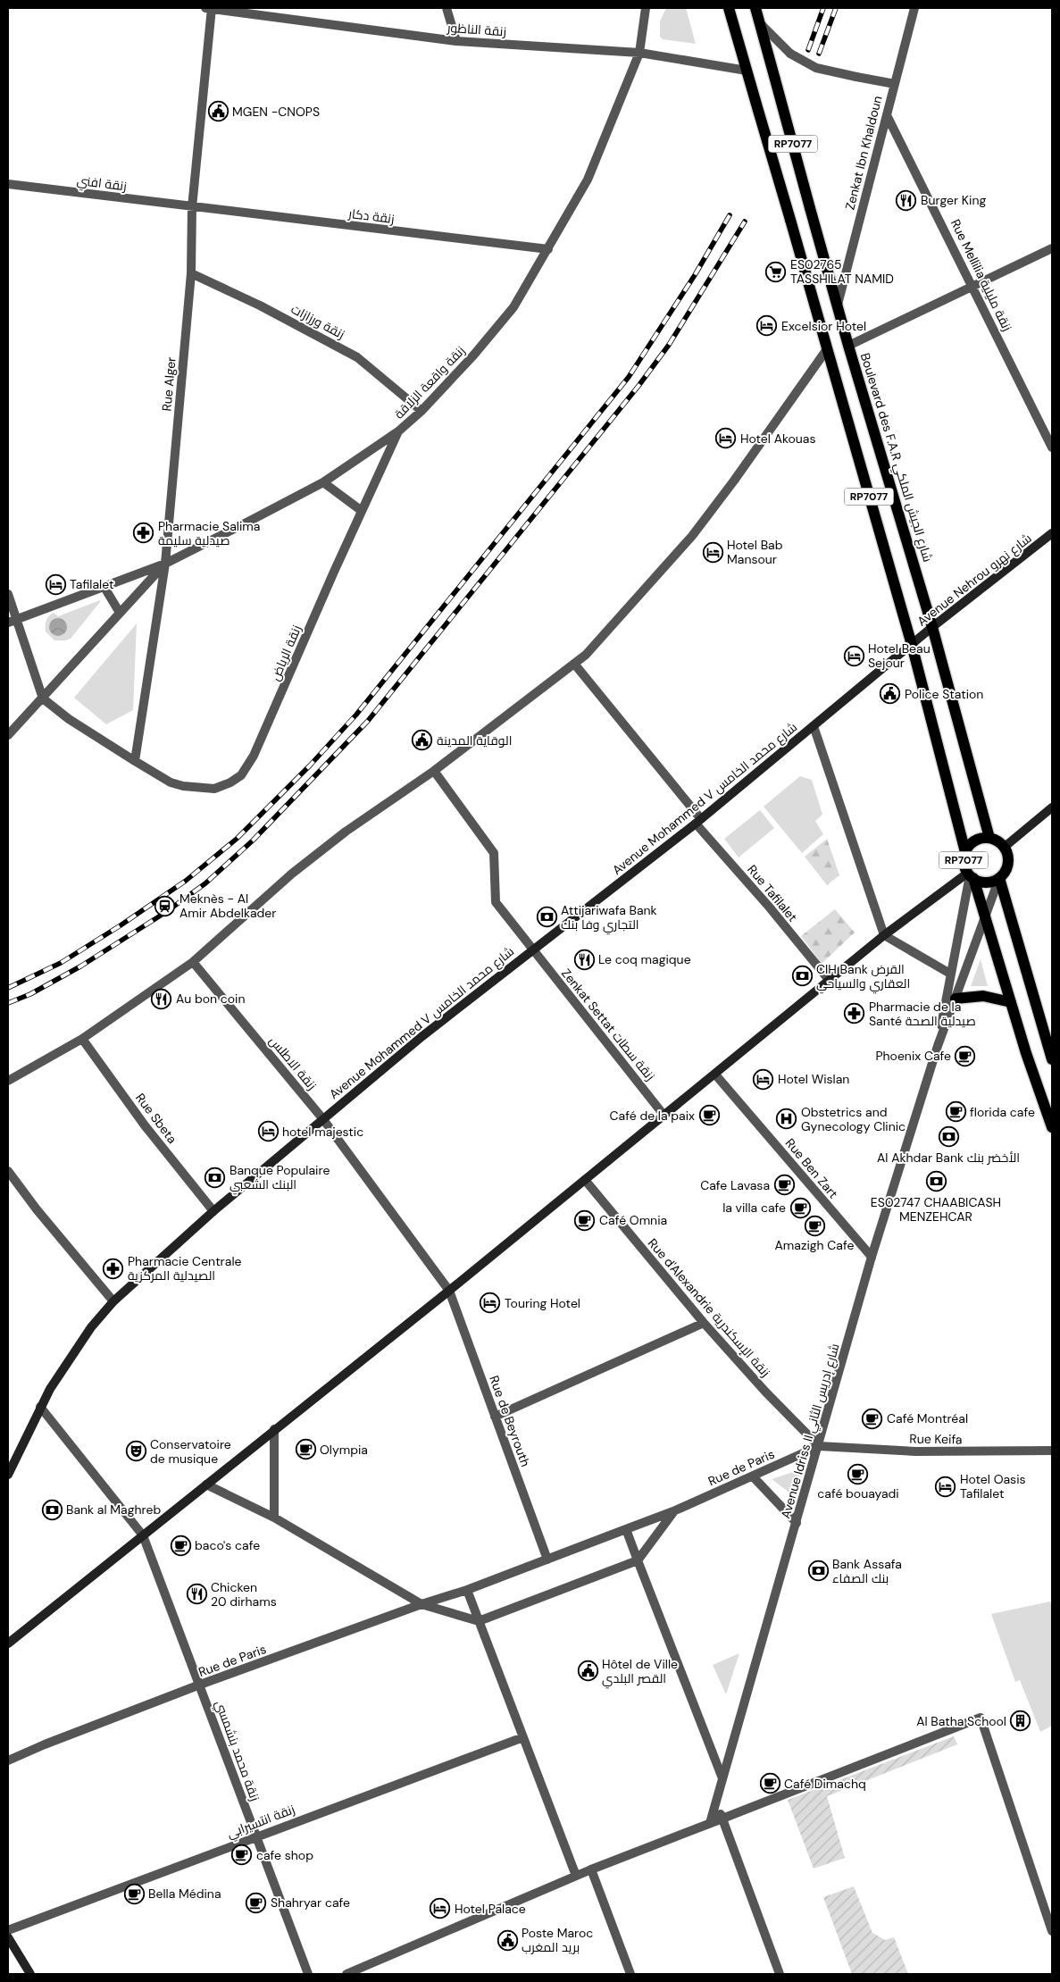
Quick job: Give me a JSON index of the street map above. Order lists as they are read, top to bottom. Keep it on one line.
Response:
{"streets":{"main road":["RP7077","Boulevard des F.A.R شارع الجيش الملكي","Avenue Nehrou شارع نهرو","Avenue Mohammed V شارع محمد الخامس"],"street":["زنقة الناظور","Zenkat Ibn Khaldoun","زنقة افني","زنقة دكار","Rue Mellilia زنقة مليلية","زنقة ورزازات","زنقة واقعة الزلاقة","Rue Alger","زنقة الرياض","Rue Tafilalet","Zenkat Settat زنقة سطات","زنقة الاطلس","Rue Sbeta","Rue Ben Zart","Rue d'Alexandrie زنقة الإسكندرية","Rue de Beyrouth","Avenue Idriss II شارع إدريس الثاني","Rue Keifa","Rue de Paris","زنقة محمد بنشمسي","زنقة انتسيرابي"]},"crossings":[["زنقة الناظور","RP7077"],["زنقة الناظور","زنقة واقعة الزلاقة"],["زنقة الناظور","Rue Alger"],["RP7077","Boulevard des F.A.R شارع الجيش الملكي"],["RP7077","Avenue Nehrou شارع نهرو"],["RP7077","Avenue Mohammed V شارع محمد الخامس"],["RP7077","Avenue Idriss II شارع إدريس الثاني"],["Zenkat Ibn Khaldoun","Rue Mellilia زنقة مليلية"],["Zenkat Ibn Khaldoun","Boulevard des F.A.R شارع الجيش الملكي"],["زنقة افني","زنقة دكار"],["زنقة افني","Rue Alger"],["زنقة دكار","زنقة واقعة الزلاقة"],["زنقة دكار","Rue Alger"],["زنقة ورزازات","زنقة واقعة الزلاقة"],["زنقة ورزازات","Rue Alger"],["زنقة واقعة الزلاقة","Rue Alger"],["زنقة واقعة الزلاقة","زنقة الرياض"],["Rue Alger","زنقة الرياض"],["Boulevard des F.A.R شارع الجيش الملكي","Avenue Nehrou شارع نهرو"],["Boulevard des F.A.R شارع الجيش الملكي","Avenue Idriss II شارع إدريس الثاني"],["Avenue Nehrou شارع نهرو","Avenue Mohammed V شارع محمد الخامس"],["Avenue Mohammed V شارع محمد الخامس","Rue Tafilalet"],["Avenue Mohammed V شارع محمد الخامس","Zenkat Settat زنقة سطات"],["Avenue Mohammed V شارع محمد الخامس","زنقة الاطلس"],["Avenue Mohammed V شارع محمد الخامس","Rue Sbeta"],["Avenue Mohammed V شارع محمد الخامس","زنقة محمد بنشمسي"],["زنقة الاطلس","Rue de Beyrouth"],["Rue Ben Zart","Avenue Idriss II شارع إدريس الثاني"],["Rue d'Alexandrie زنقة الإسكندرية","Avenue Idriss II شارع إدريس الثاني"],["Rue d'Alexandrie زنقة الإسكندرية","Rue Keifa"],["Rue d'Alexandrie زنقة الإسكندرية","Rue de Paris"],["Rue de Beyrouth","Rue de Paris"],["Avenue Idriss II شارع إدريس الثاني","Rue Keifa"],["Avenue Idriss II شارع إدريس الثاني","Rue de Paris"],["Rue Keifa","Rue de Paris"],["Rue de Paris","زنقة محمد بنشمسي"],["زنقة محمد بنشمسي","زنقة انتسيرابي"]],"places":{"public building":["MGEN -CNOPS","Police Station","الوقاية المدينة","Hôtel de Ville القصر البلدي","Poste Maroc بريد المغرب"],"restaurant":["Burger King","Le coq magique","Au bon coin","Chicken 20 dirhams"],"supermarket":["ES02765 TASSHILAT NAMID"],"hotel":["Excelsior Hotel","Hotel Akouas","Hotel Bab Mansour","Tafilalet","Hotel Beau Sejour","Hotel Wislan","hotel majestic","Touring Hotel","Hotel Oasis Tafilalet","Hotel Palace"],"pharmacy":["Pharmacie Salima صيدلية سليمة","Pharmacie de la Santé صيدلية الصحة","Pharmacie Centrale الصيدلية المركزية"],"station":["Meknès - Al Amir Abdelkader"],"bank":["Attijariwafa Bank التجاري وفا بنك","CIH Bank القرض العقاري والسياحي","Al Akhdar Bank الأخضر بنك","Banque Populaire البنك الشعبي","ES02747 CHAABICASH MENZEHCAR","Bank al Maghreb","Bank Assafa بنك الصفاء"],"cafe":["Phoenix Cafe","florida cafe","Café de la paix","Cafe Lavasa","la villa cafe","Café Omnia","Amazigh Cafe","Café Montréal","Olympia","café bouayadi","baco's cafe","Café Dimachq","cafe shop","Bella Médina","Shahryar cafe"],"hospital":["Obstetrics and Gynecology Clinic"],"theatre":["Conservatoire de musique"],"building":["Al Batha School"]}}
